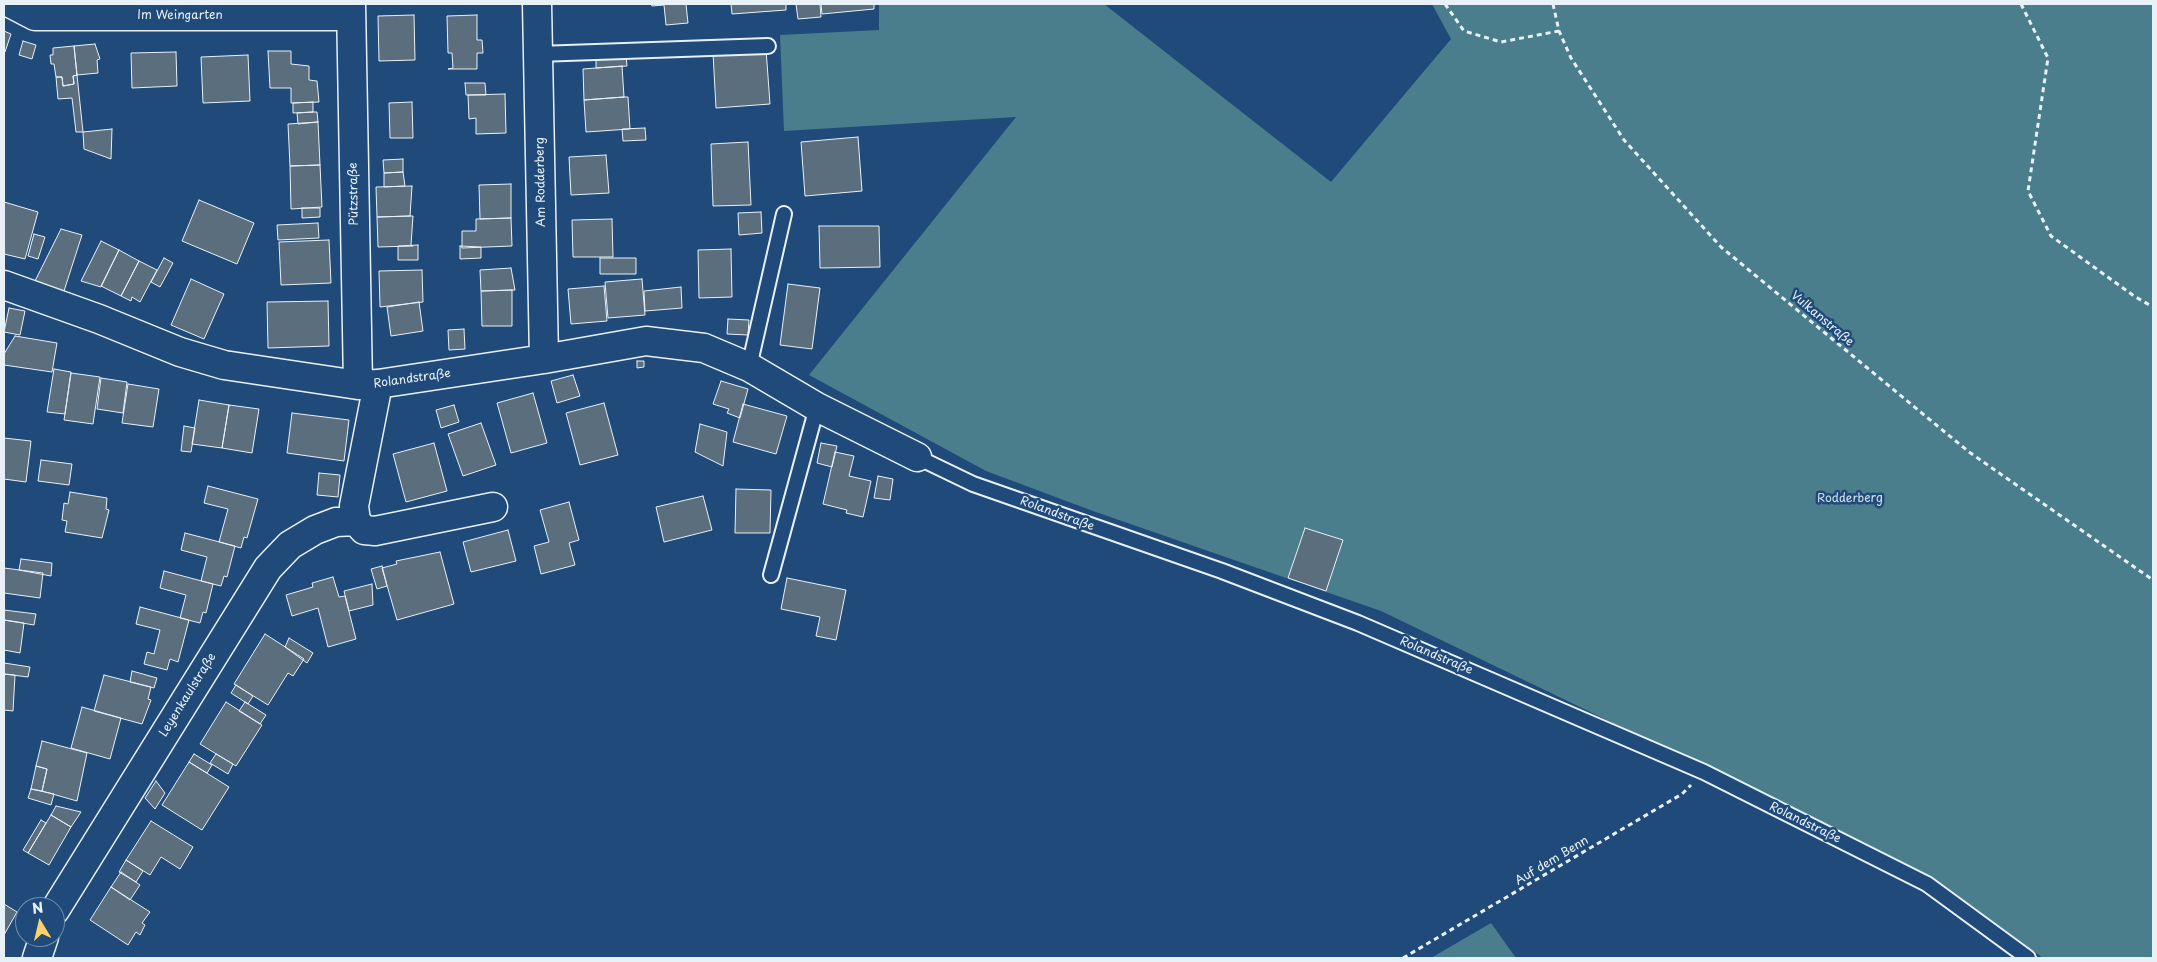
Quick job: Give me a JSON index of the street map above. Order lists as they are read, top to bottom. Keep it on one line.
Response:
{"streets":{"street":["Im Weingarten","Am Rodderberg","Pützstraße","Rolandstraße","Leyenkaulstraße"],"path":["Vulkanstraße","Auf dem Benn"]},"crossings":[["Im Weingarten","Pützstraße"],["Am Rodderberg","Rolandstraße"],["Pützstraße","Rolandstraße"],["Rolandstraße","Auf dem Benn"]],"parks":["Rodderberg"],"north":"top"}
